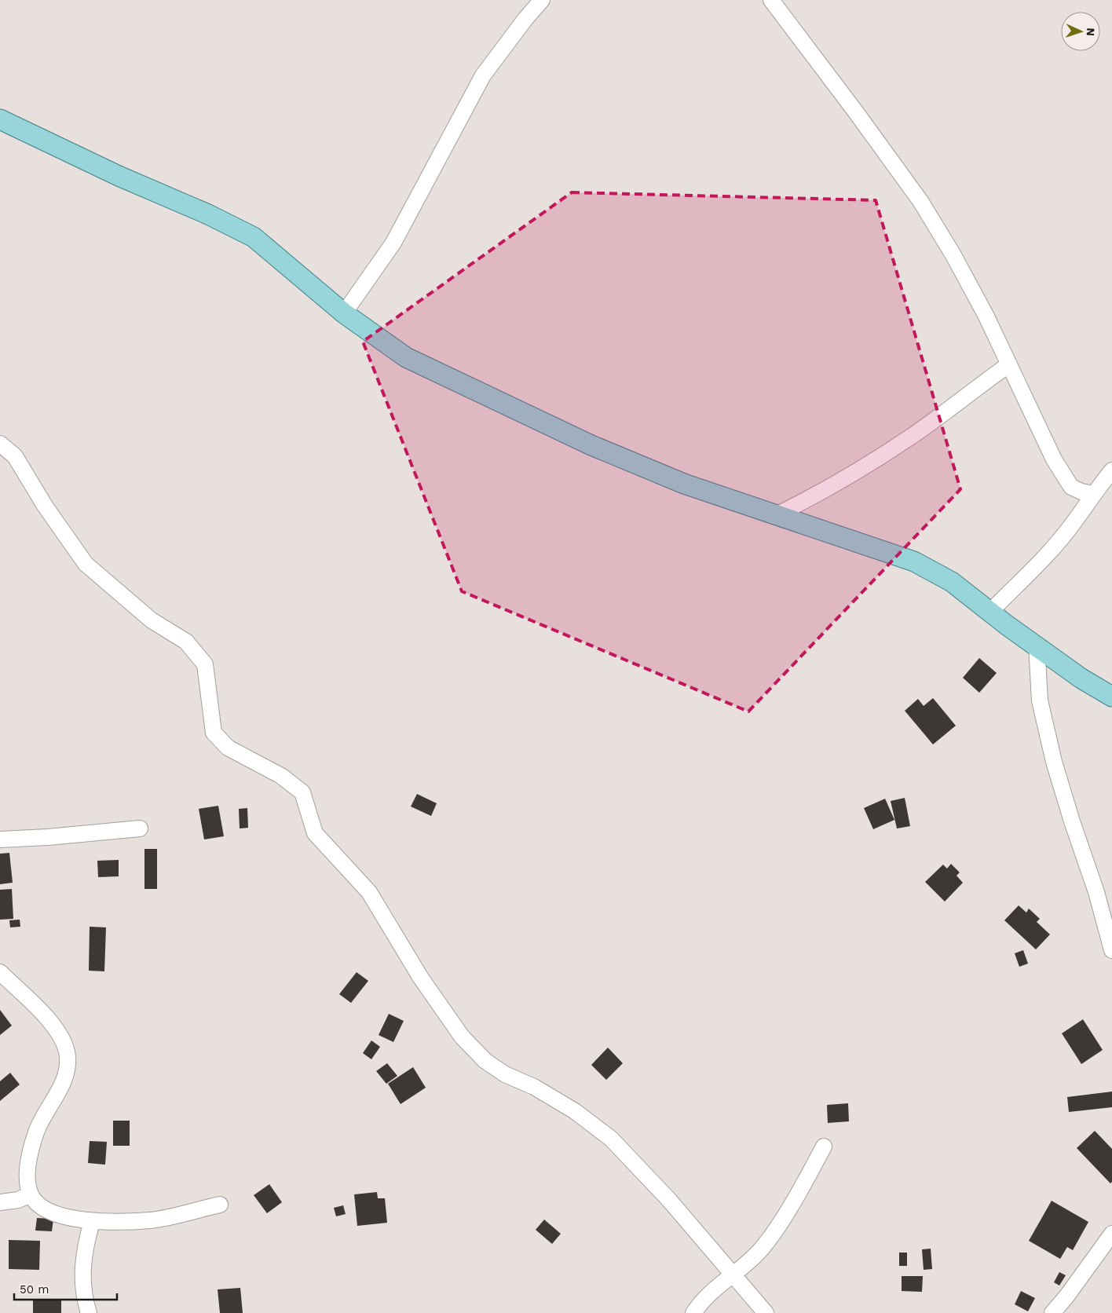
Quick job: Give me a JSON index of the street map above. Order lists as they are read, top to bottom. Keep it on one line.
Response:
{"scale_bar":"50 m","north":"right"}
